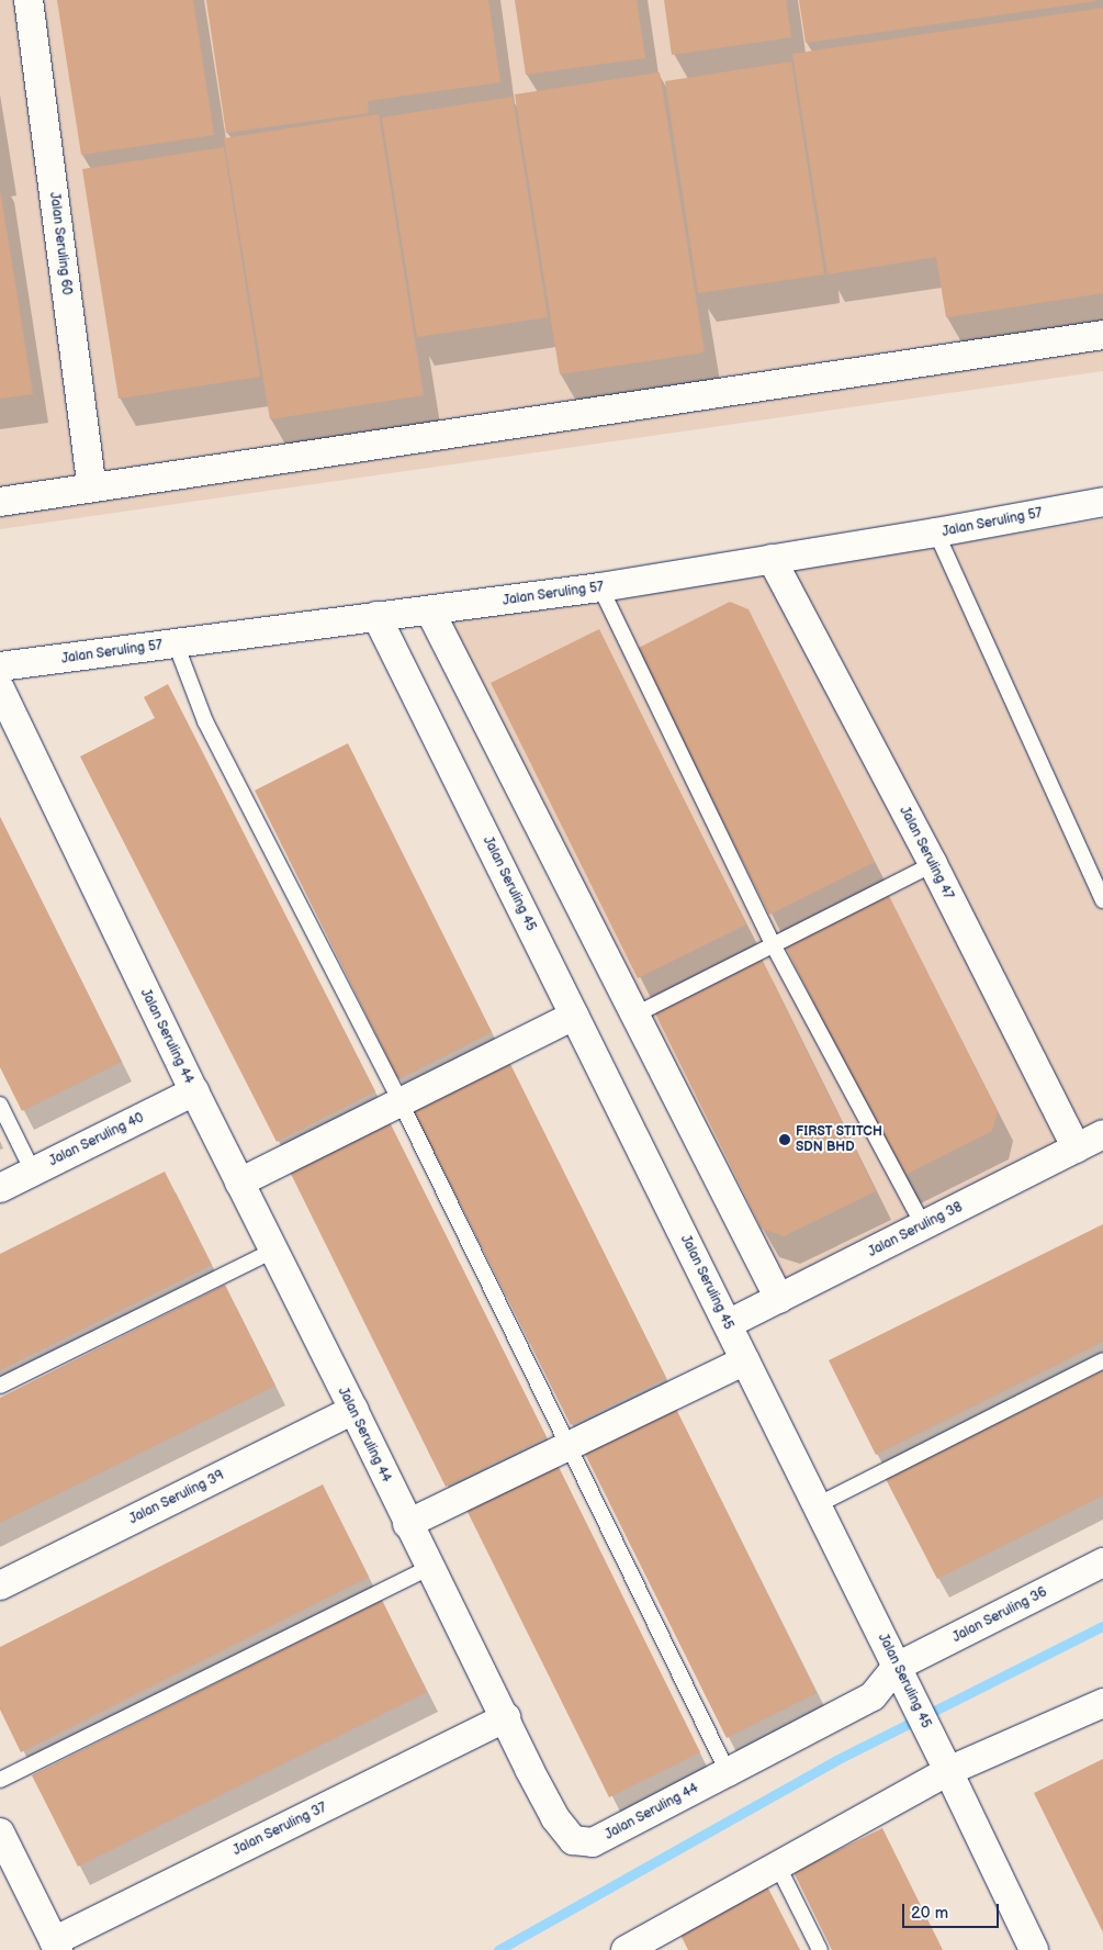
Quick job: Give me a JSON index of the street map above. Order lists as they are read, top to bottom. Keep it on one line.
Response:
{"streets":{"street":["Jalan Seruling 60","Jalan Seruling 57","Jalan Seruling 47","Jalan Seruling 45","Jalan Seruling 44","Jalan Seruling 40","Jalan Seruling 38","Jalan Seruling 39","Jalan Seruling 36","Jalan Seruling 37"]},"crossings":[["Jalan Seruling 57","Jalan Seruling 47"],["Jalan Seruling 57","Jalan Seruling 45"],["Jalan Seruling 47","Jalan Seruling 38"],["Jalan Seruling 45","Jalan Seruling 44"],["Jalan Seruling 45","Jalan Seruling 38"],["Jalan Seruling 45","Jalan Seruling 36"],["Jalan Seruling 44","Jalan Seruling 40"],["Jalan Seruling 44","Jalan Seruling 39"],["Jalan Seruling 44","Jalan Seruling 36"],["Jalan Seruling 44","Jalan Seruling 37"]],"places":["FIRST STITCH SDN BHD"],"scale_bar":"20 m"}
